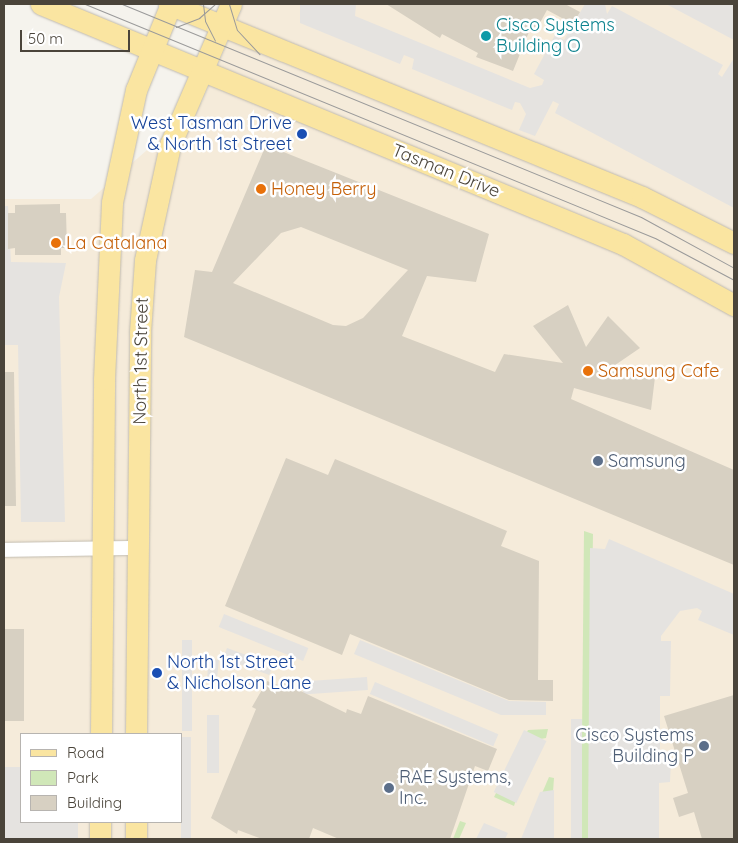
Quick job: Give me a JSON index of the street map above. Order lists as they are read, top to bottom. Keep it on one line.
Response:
{"streets":{"main road":["Tasman Drive","North 1st Street"]},"crossings":[["Tasman Drive","North 1st Street"]],"places":["Cisco Systems Building O","West Tasman Drive & North 1st Street","Honey Berry","La Catalana","Samsung Cafe","Samsung","North 1st Street & Nicholson Lane","Cisco Systems Building P","RAE Systems, Inc."],"legend":["Road","Park","Building"],"scale_bar":"50 m"}
